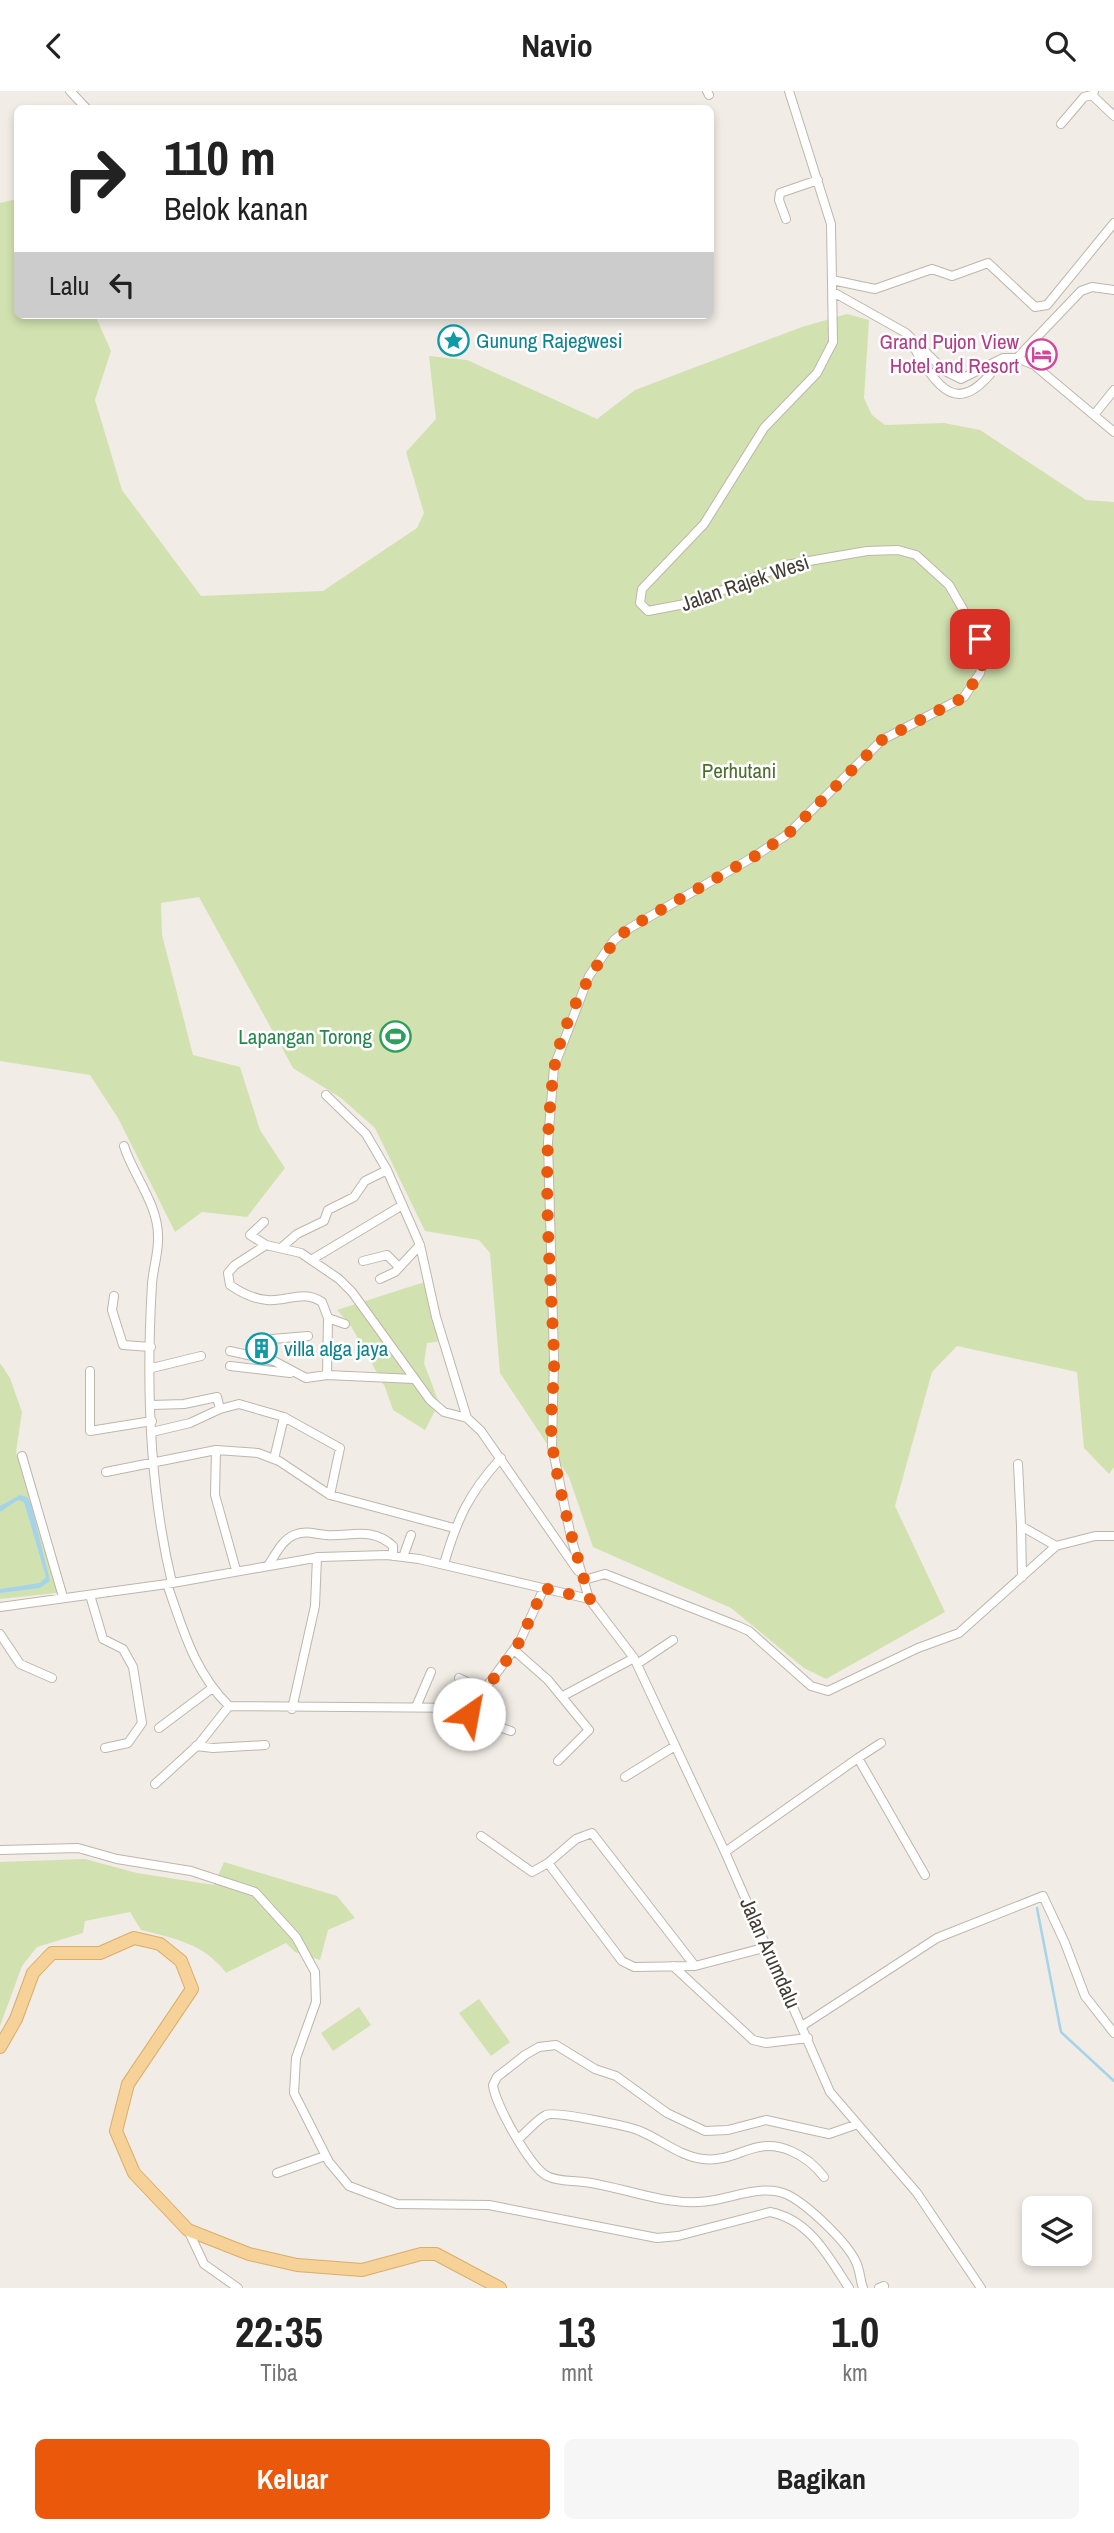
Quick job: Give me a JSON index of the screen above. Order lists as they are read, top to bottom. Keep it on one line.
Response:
{"streets":{"street":["Jalan Rajek Wesi","Jalan Arumdalu"]},"crossings":[["Jalan Rajek Wesi","Jalan Arumdalu"]],"parks":["Perhutani"],"places":{"place":["Gunung Rajegwesi"],"hotel":["Grand Pujon View Hotel and Resort"],"sports":["Lapangan Torong"],"building":["villa alga jaya"]},"page":{"header":"Navio","turn":["110 m","Belok kanan"],"then":"Lalu","eta":["22:35","Tiba","13","mnt","1.0","km"],"buttons":["Keluar","Bagikan"]}}
